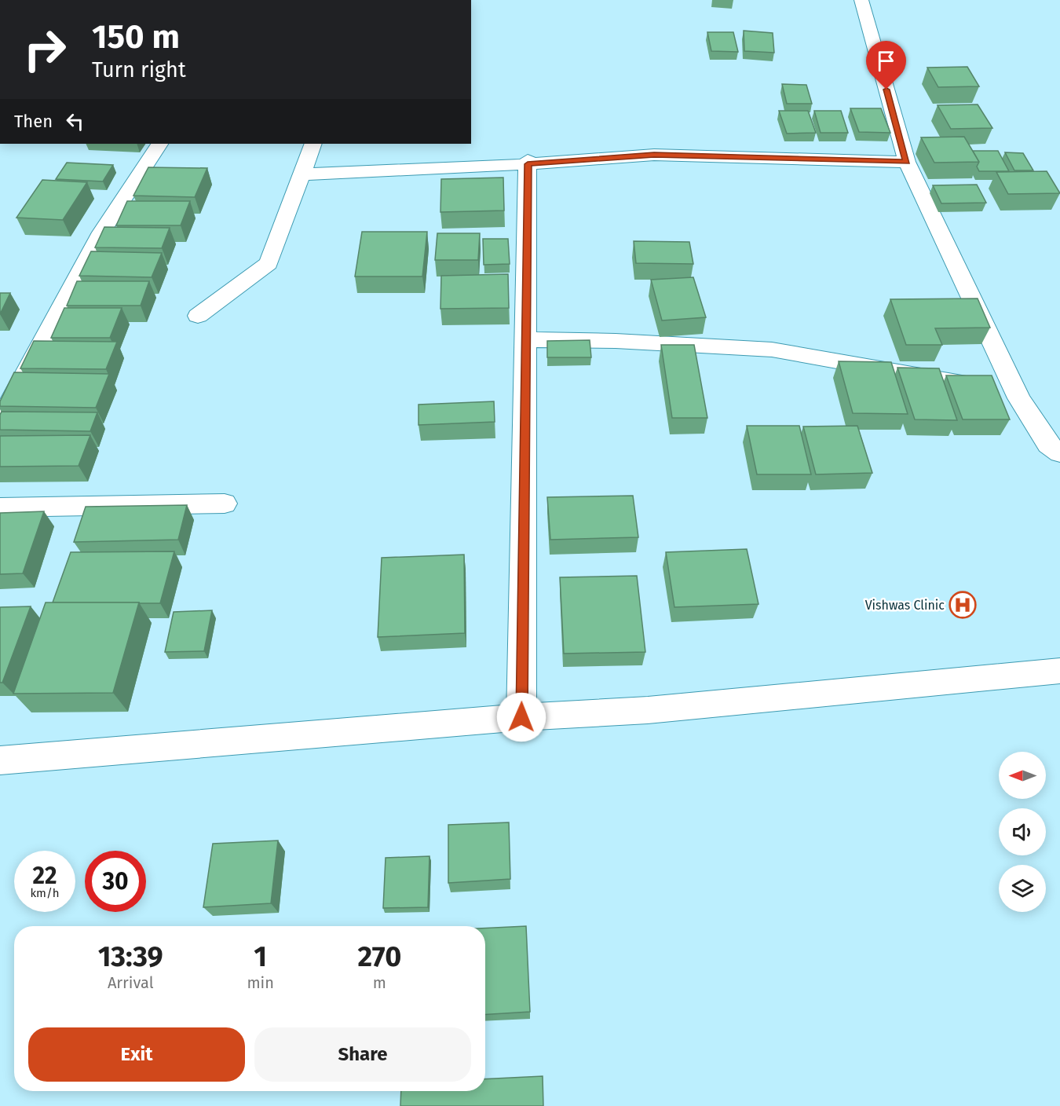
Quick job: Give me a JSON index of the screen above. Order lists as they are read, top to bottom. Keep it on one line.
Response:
{"places":{"hospital":["Vishwas Clinic"]},"north":"left","page":{"turn":["150 m","Turn right"],"then":"Then","speed":"22 km/h","limit":"30","eta":["13:39","Arrival","1","min","270","m"],"buttons":["Exit","Share"]}}
